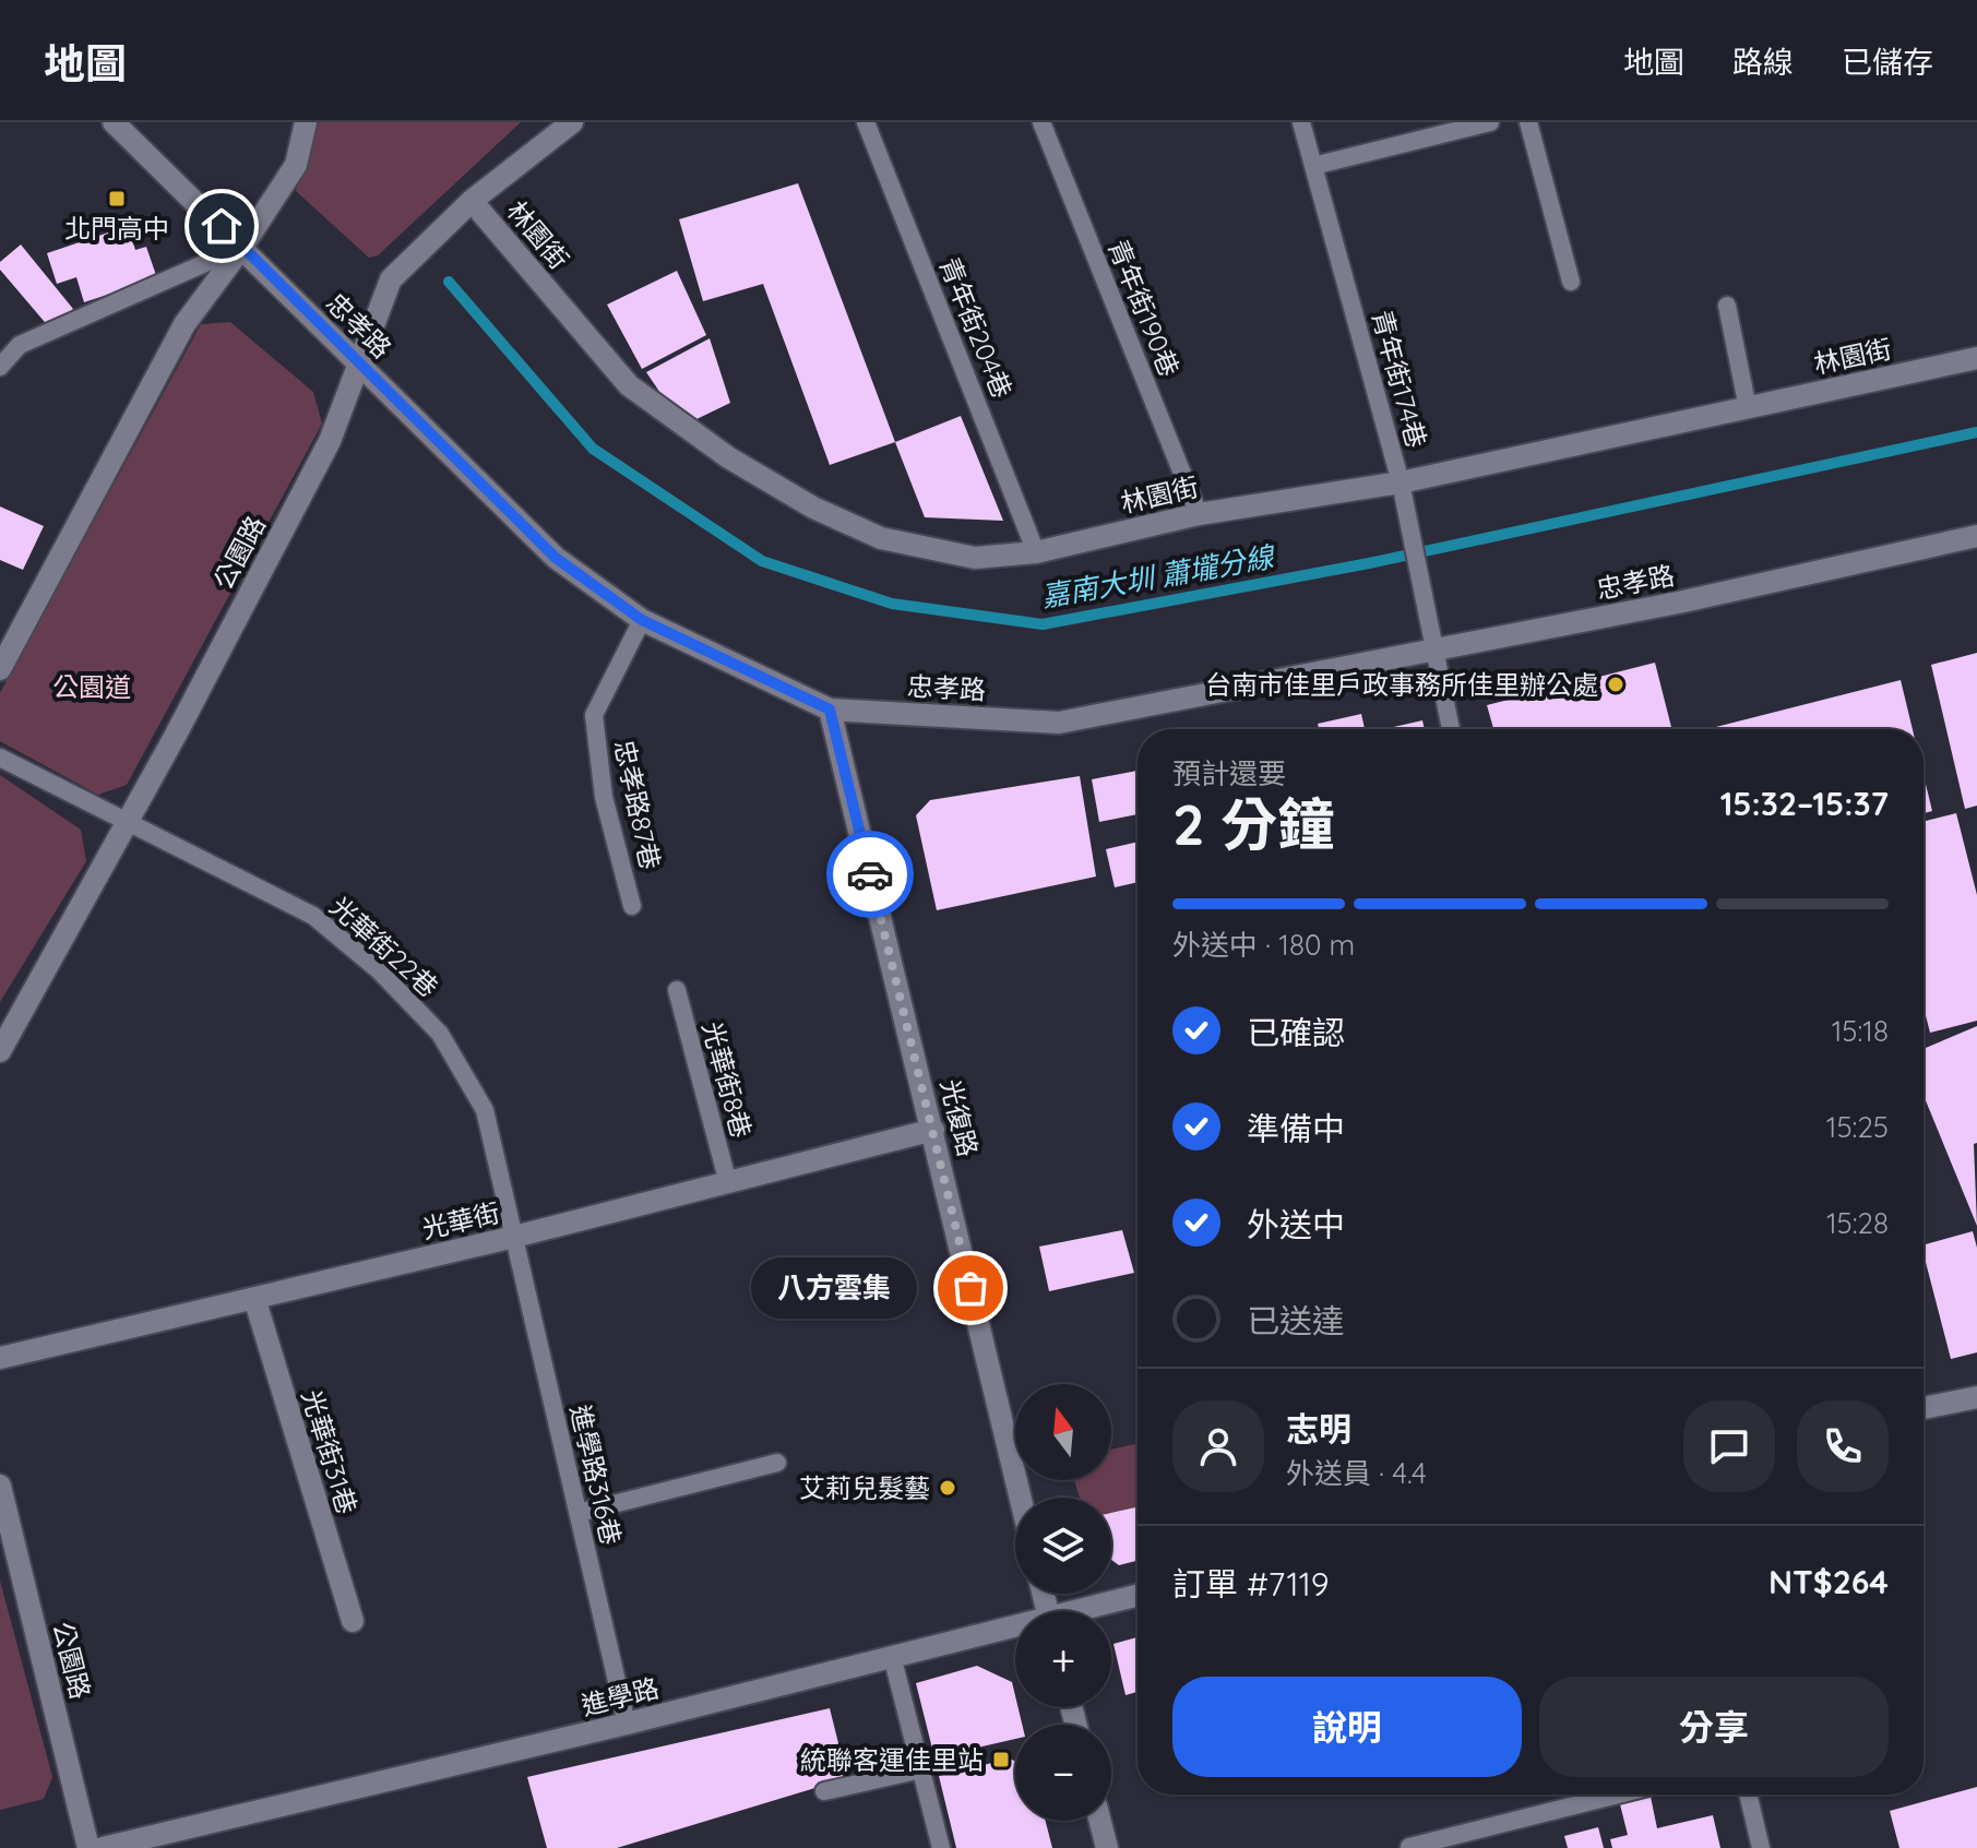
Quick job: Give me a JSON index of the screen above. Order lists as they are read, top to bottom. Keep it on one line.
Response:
{"streets":{"street":["林園街","忠孝路","公園路","光復路","光華街","光華街31巷","進學路"],"lane":["青年街190巷","青年街204巷","青年街174巷","忠孝路87巷","光華街22巷","光華街8巷","進學路316巷"]},"crossings":[["林園街","青年街190巷"],["林園街","青年街204巷"],["林園街","青年街174巷"],["林園街","公園路"],["忠孝路","青年街174巷"],["忠孝路","公園路"],["忠孝路","忠孝路87巷"],["忠孝路","光復路"],["公園路","光華街22巷"],["光華街22巷","光華街"],["光華街22巷","進學路316巷"],["光華街8巷","光華街"],["光復路","光華街"],["光華街","光華街31巷"],["光華街","進學路316巷"],["進學路316巷","進學路"]],"water":["嘉南大圳 蕭壠分線"],"parks":["公園道"],"places":{"transit":["北門高中","統聯客運佳里站"],"other":["台南市佳里戶政事務所佳里辦公處","八方雲集","艾莉兒髮藝"]},"north":"top","page":{"header":"地圖","nav":["地圖","路線","已儲存"],"heading":["2 分鐘","預計還要","15:32–15:37"],"panel":["志明","外送員 · 4.4","訂單 #7119","NT$264"],"bar":"外送中 · 180 m","list":[["已確認","15:18"],["準備中","15:25"],["外送中","15:28"],"已送達"],"bubble":"八方雲集","map_buttons":["+","−"],"buttons":["說明","分享"]}}
